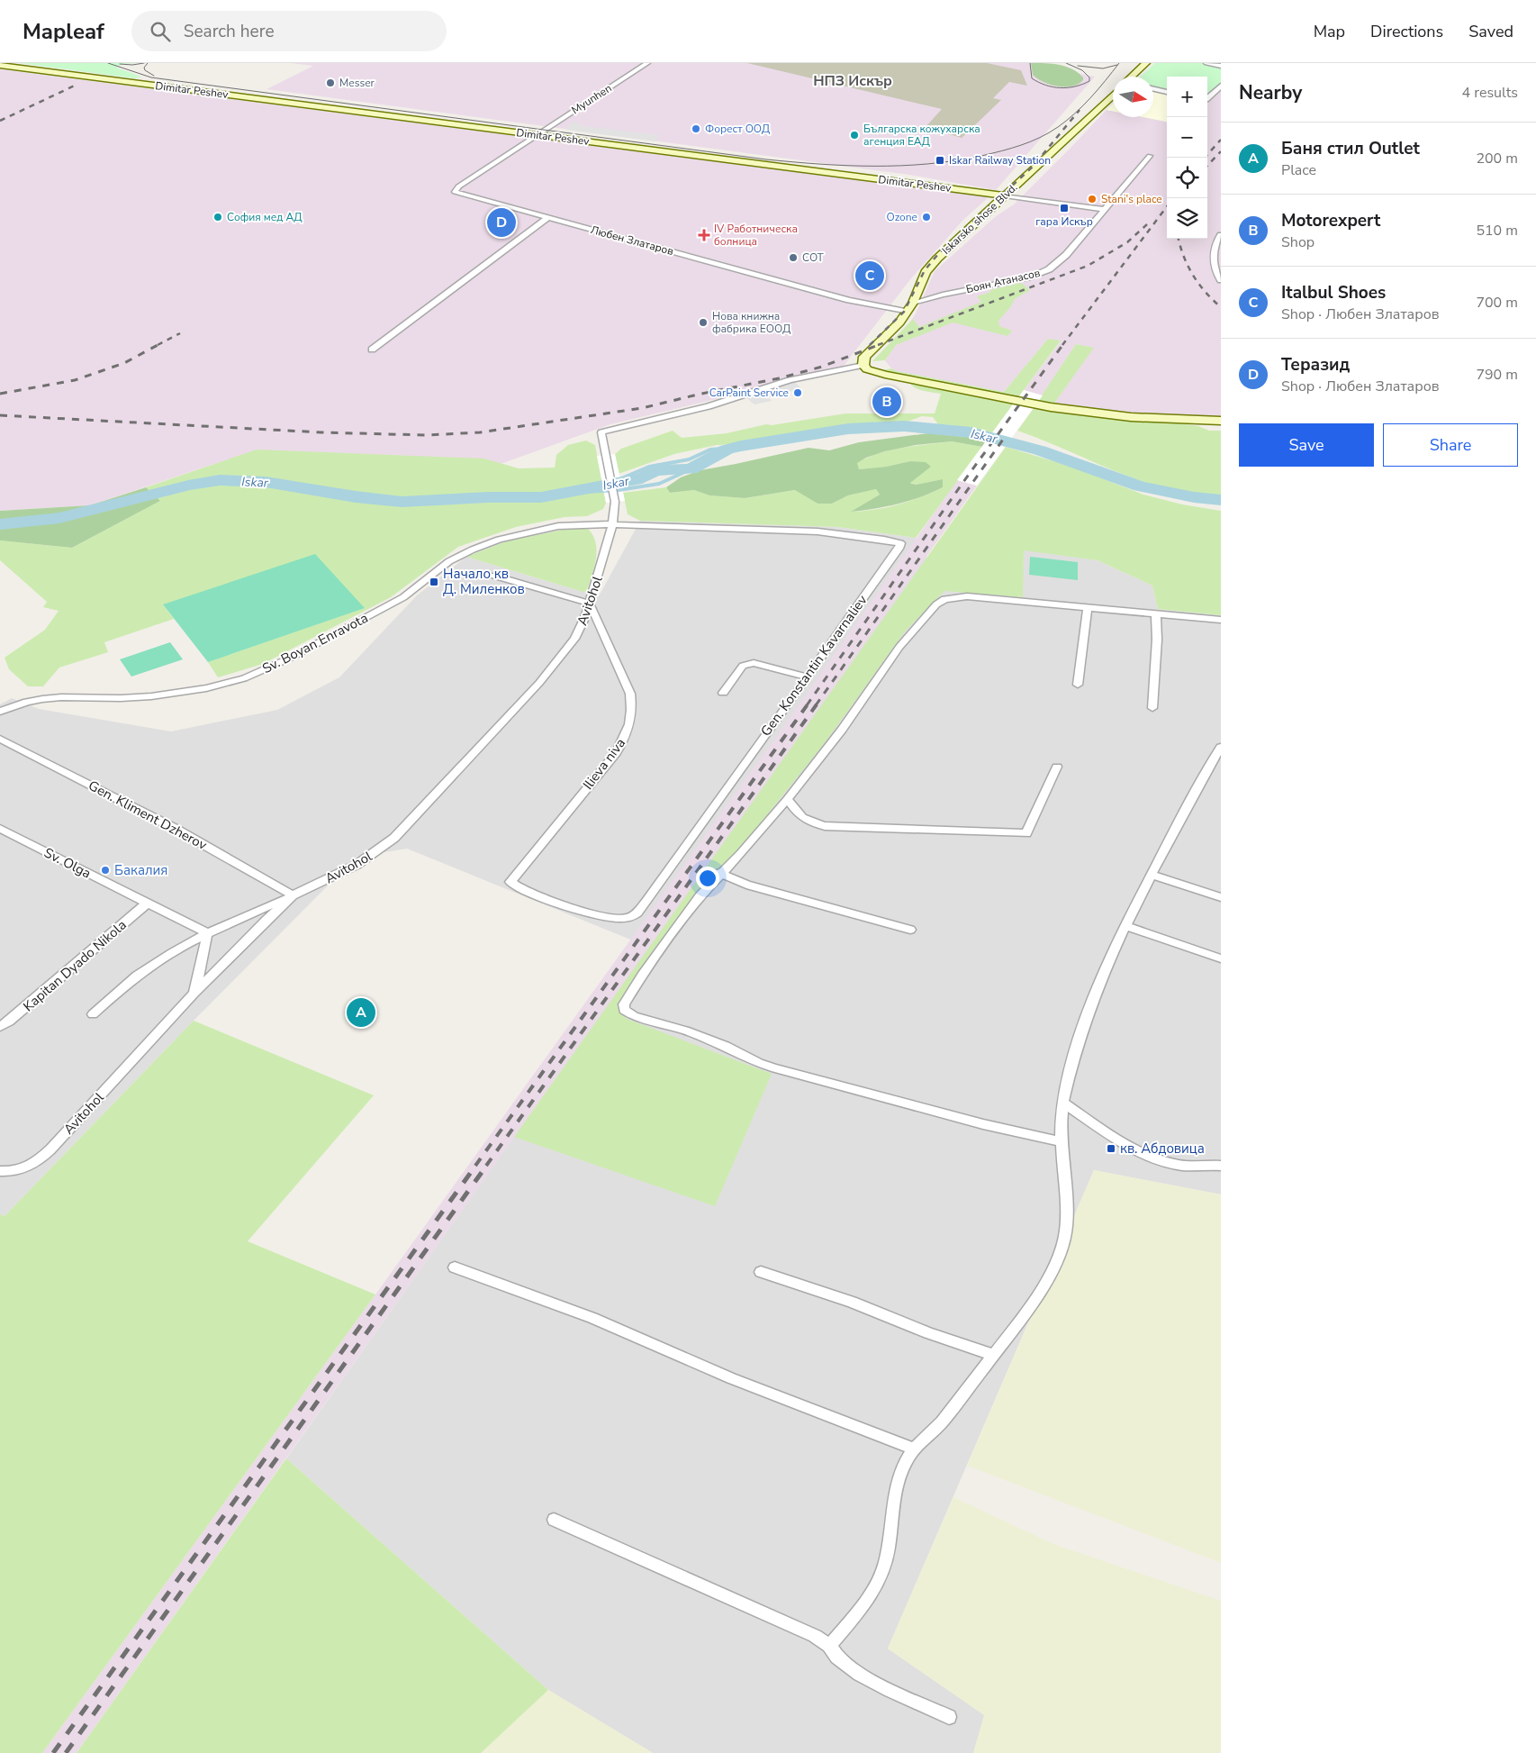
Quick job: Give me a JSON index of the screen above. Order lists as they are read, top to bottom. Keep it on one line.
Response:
{"streets":{"main road":["Dimitar Peshev","Iskarsko shose Blvd."],"street":["Myunhen","Любен Златаров","Боян Атанасов","Avitohol","Sv. Boyan Enravota","Gen. Konstantin Kavarnaliev","Ilieva niva","Gen. Kliment Dzherov","Sv. Olga","Kapitan Dyado Nikola"]},"crossings":[["Dimitar Peshev","Myunhen"],["Dimitar Peshev","Iskarsko shose Blvd."],["Dimitar Peshev","Любен Златаров"],["Dimitar Peshev","Боян Атанасов"],["Myunhen","Любен Златаров"],["Iskarsko shose Blvd.","Любен Златаров"],["Iskarsko shose Blvd.","Боян Атанасов"],["Iskarsko shose Blvd.","Avitohol"],["Любен Златаров","Боян Атанасов"],["Avitohol","Sv. Boyan Enravota"],["Avitohol","Gen. Konstantin Kavarnaliev"],["Avitohol","Ilieva niva"],["Avitohol","Gen. Kliment Dzherov"],["Sv. Boyan Enravota","Gen. Konstantin Kavarnaliev"],["Gen. Konstantin Kavarnaliev","Ilieva niva"],["Sv. Olga","Kapitan Dyado Nikola"]],"districts":["НПЗ Искър"],"water":["Iskar"],"places":{"other":["Messer","Форест ООД","Българска кожухарска агенция ЕАД","Stani's place","София мед АД","Ozone","СОТ","Нова книжна фабрика ЕООД","CarPaint Service","Бакалия"],"transit":["Iskar Railway Station","гара Искър","Начало кв Д. Миленков","кв. Абдовица"],"health":["IV Работническа болница"]},"north":"right","page":{"header":"Mapleaf","search":"Search here","nav":["Map","Directions","Saved"],"heading":["Nearby","4 results"],"map_buttons":["+","−"],"list":[{"mark":"A","name":"Баня стил Outlet","note":"Place","value":"200 m"},{"mark":"B","name":"Motorexpert","note":"Shop","value":"510 m"},{"mark":"C","name":"Italbul Shoes","note":"Shop · Любен Златаров","value":"700 m"},{"mark":"D","name":"Теразид","note":"Shop · Любен Златаров","value":"790 m"}],"pins":["D","C","B","A"],"buttons":["Save","Share"]}}
